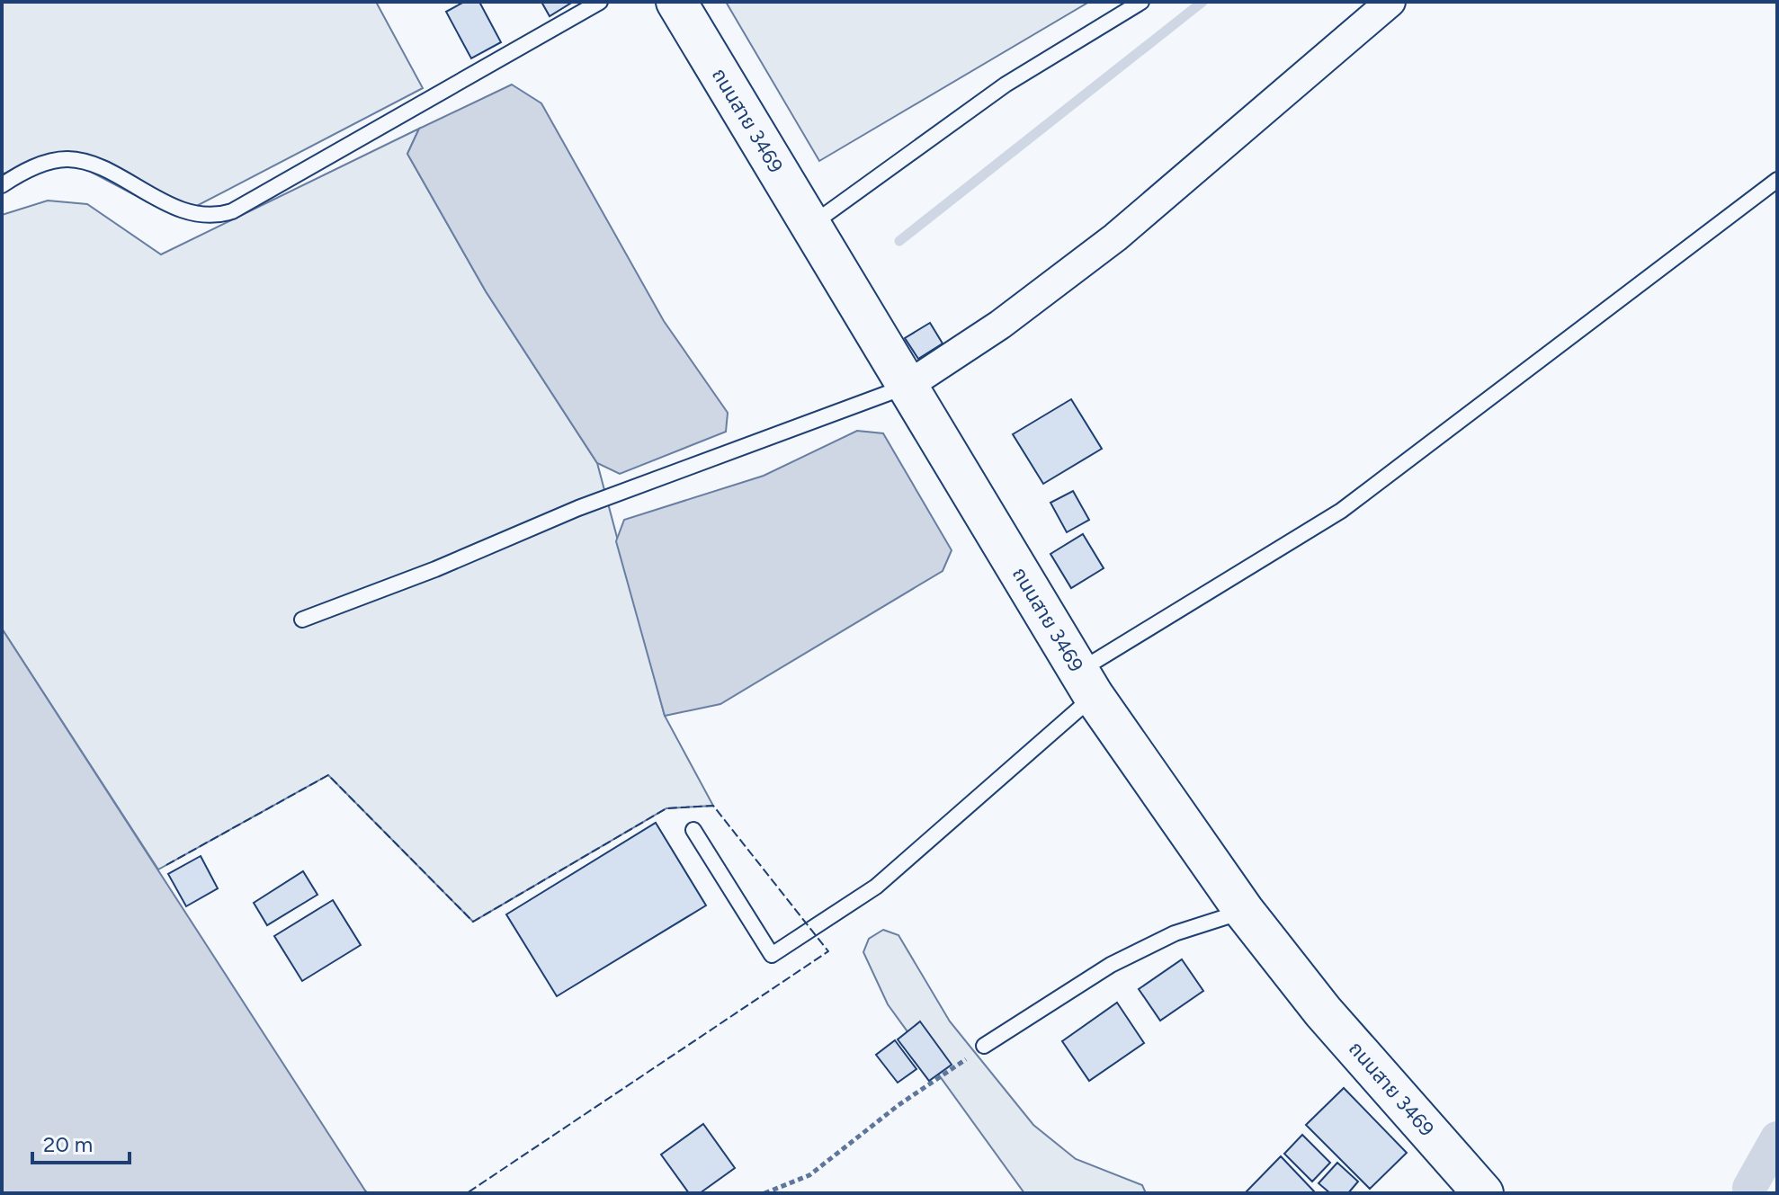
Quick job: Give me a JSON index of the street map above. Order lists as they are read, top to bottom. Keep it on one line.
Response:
{"streets":{"street":["ถนนสาย 3469"]},"scale_bar":"20 m"}
